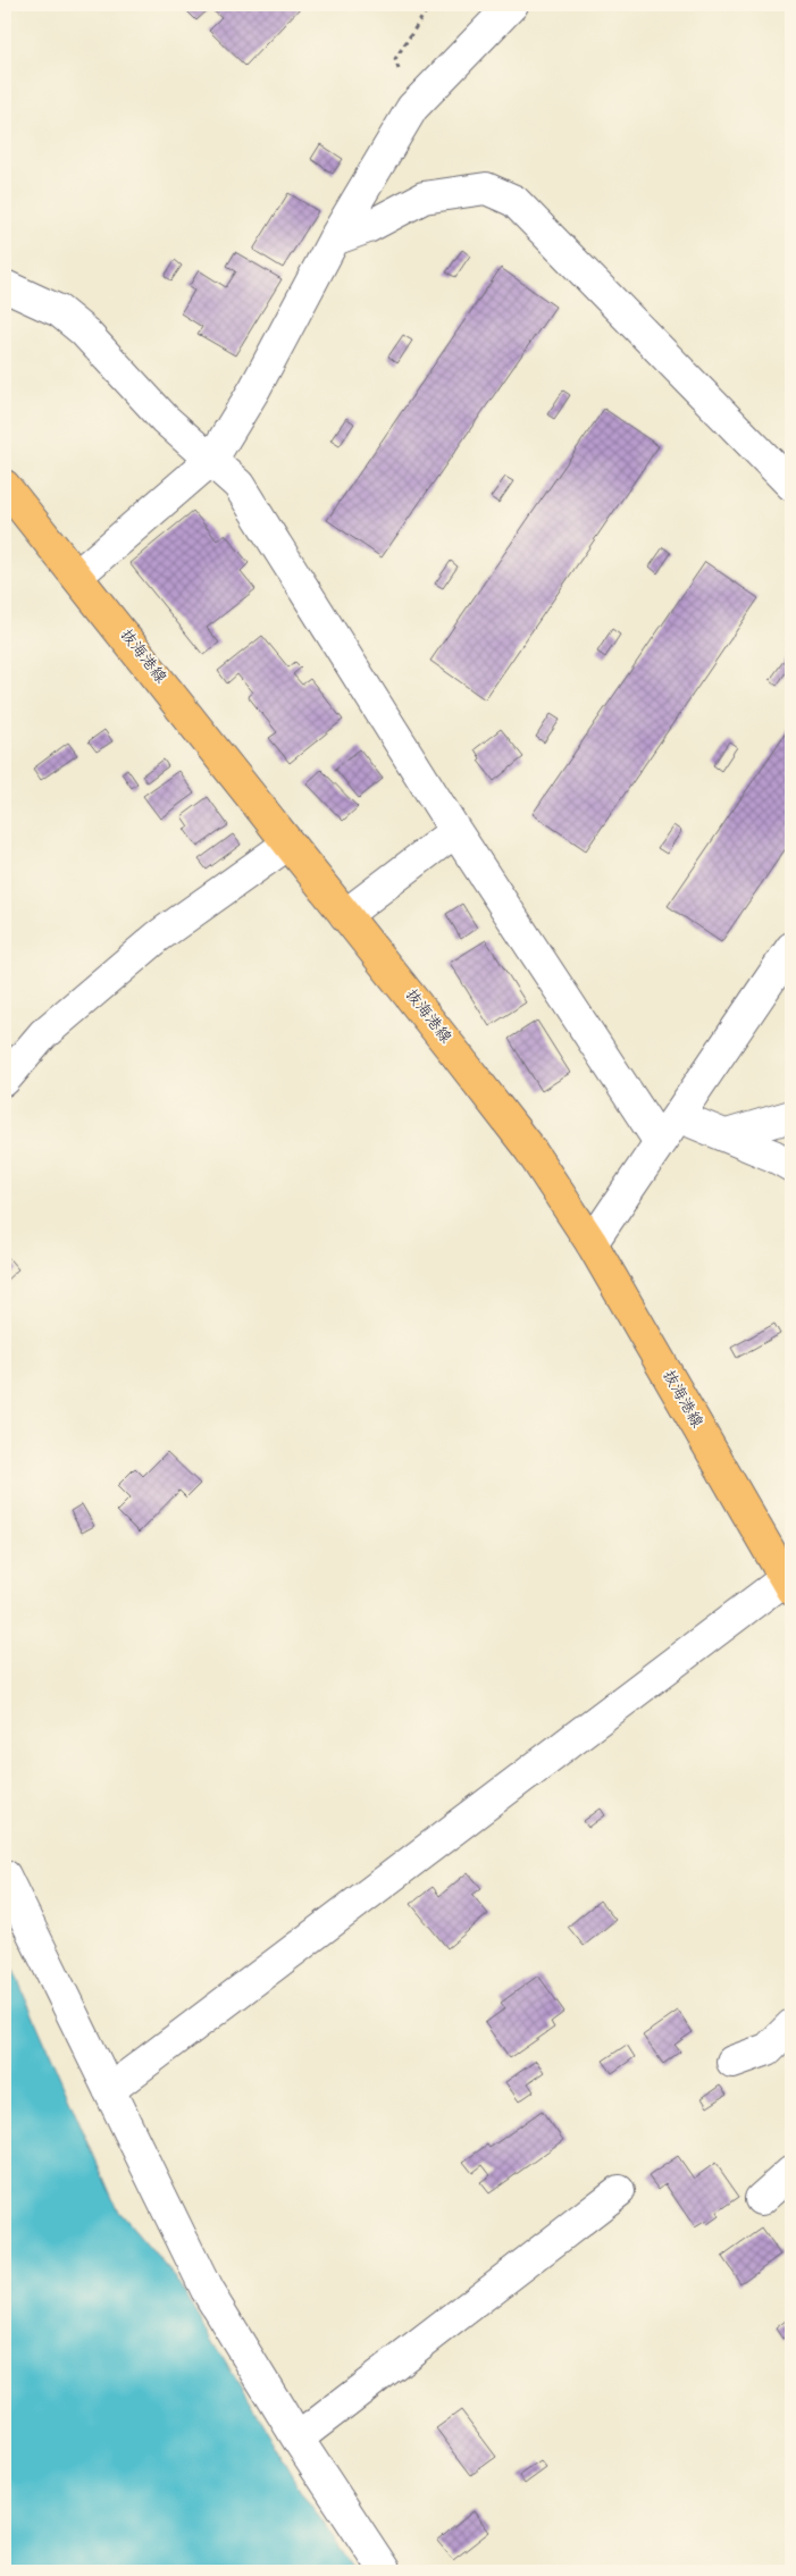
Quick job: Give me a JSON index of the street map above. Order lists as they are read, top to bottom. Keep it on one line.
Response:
{"streets":{"main road":["抜海港線"]}}
